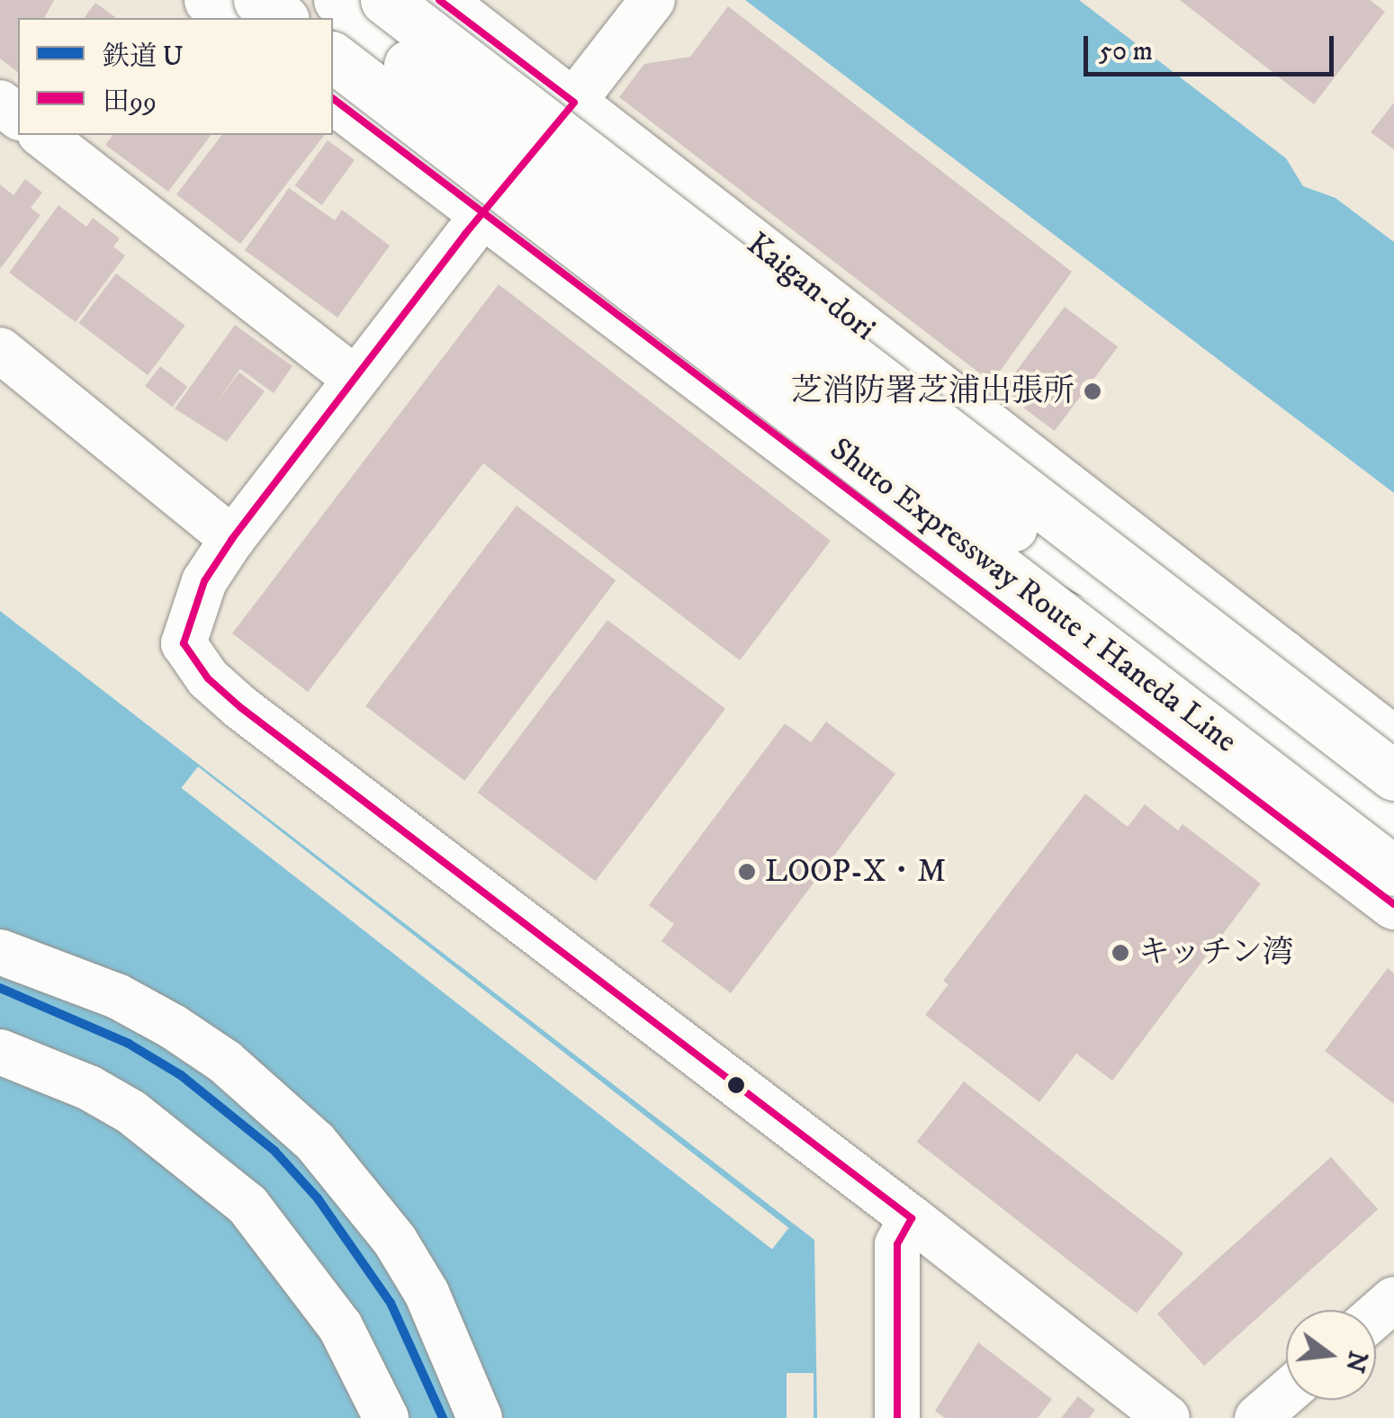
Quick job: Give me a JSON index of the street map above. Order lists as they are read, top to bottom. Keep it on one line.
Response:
{"streets":{"main road":["Kaigan-dori","Shuto Expressway Route 1 Haneda Line"]},"places":["芝消防署芝浦出張所","LOOP-X・M","キッチン湾"],"lines":["transit line 田99","rail line U"],"legend":["鉄道 U","田99"],"scale_bar":"50 m","north":"right"}
